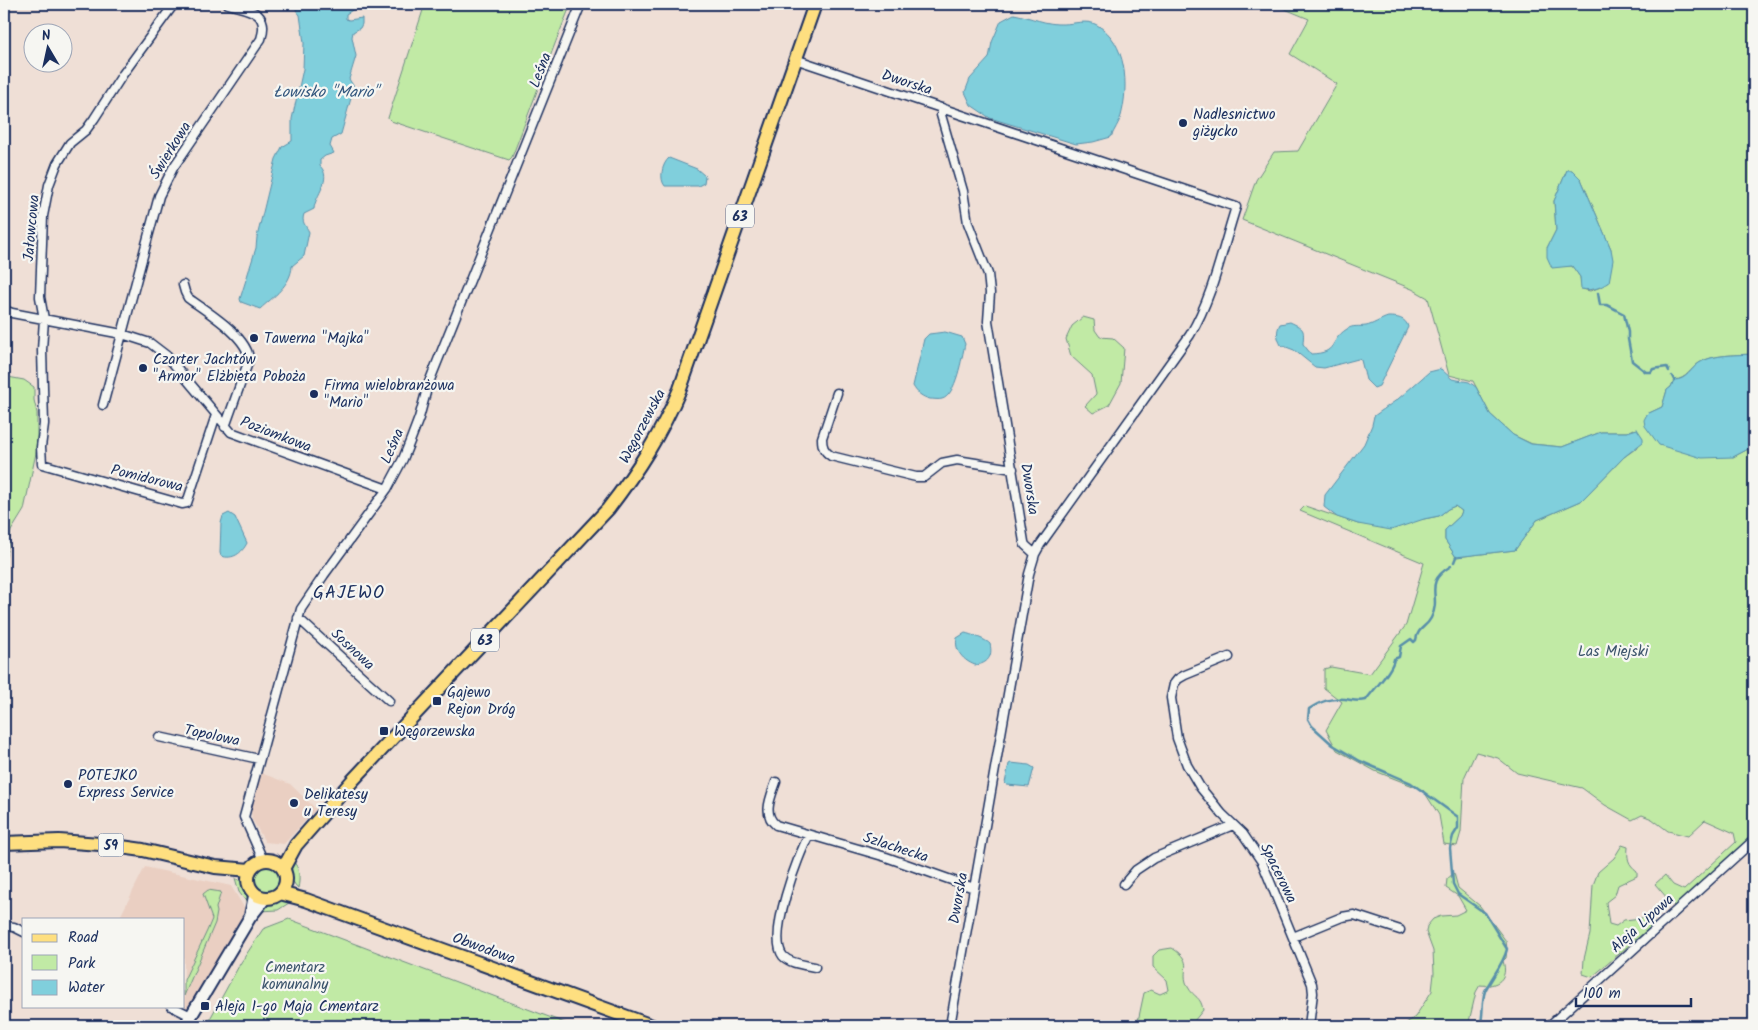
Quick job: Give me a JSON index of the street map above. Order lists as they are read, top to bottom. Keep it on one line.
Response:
{"streets":{"main road":["63","Węgorzewska","59","Obwodowa"],"street":["Leśna","Dworska","Świerkowa","Jałowcowa","Poziomkowa","Pomidorowa","Sosnowa","Topolowa","Szlachecka","Spacerowa","Aleja Lipowa"]},"crossings":[["Leśna","Węgorzewska"],["Leśna","Poziomkowa"],["Leśna","Sosnowa"],["Leśna","Topolowa"],["Leśna","59"],["Leśna","Obwodowa"],["Dworska","Węgorzewska"],["Dworska","Szlachecka"],["Świerkowa","Poziomkowa"],["Jałowcowa","Poziomkowa"],["Jałowcowa","Pomidorowa"],["Węgorzewska","59"],["Węgorzewska","Obwodowa"],["Poziomkowa","Pomidorowa"],["59","Obwodowa"]],"districts":["GAJEWO"],"water":["Łowisko \"Mario\""],"parks":["Las Miejski","Cmentarz komunalny"],"places":{"other":["Nadlesnictwo giżycko","Tawerna \"Majka\"","Czarter Jachtów \"Armor\" Elżbieta Poboża","Firma wielobranżowa \"Mario\"","POTEJKO Express Service","Delikatesy u Teresy"],"transit":["Gajewo Rejon Dróg","Węgorzewska","Aleja 1-go Maja Cmentarz"]},"legend":["Road","Park","Water"],"scale_bar":"100 m","north":"top"}
